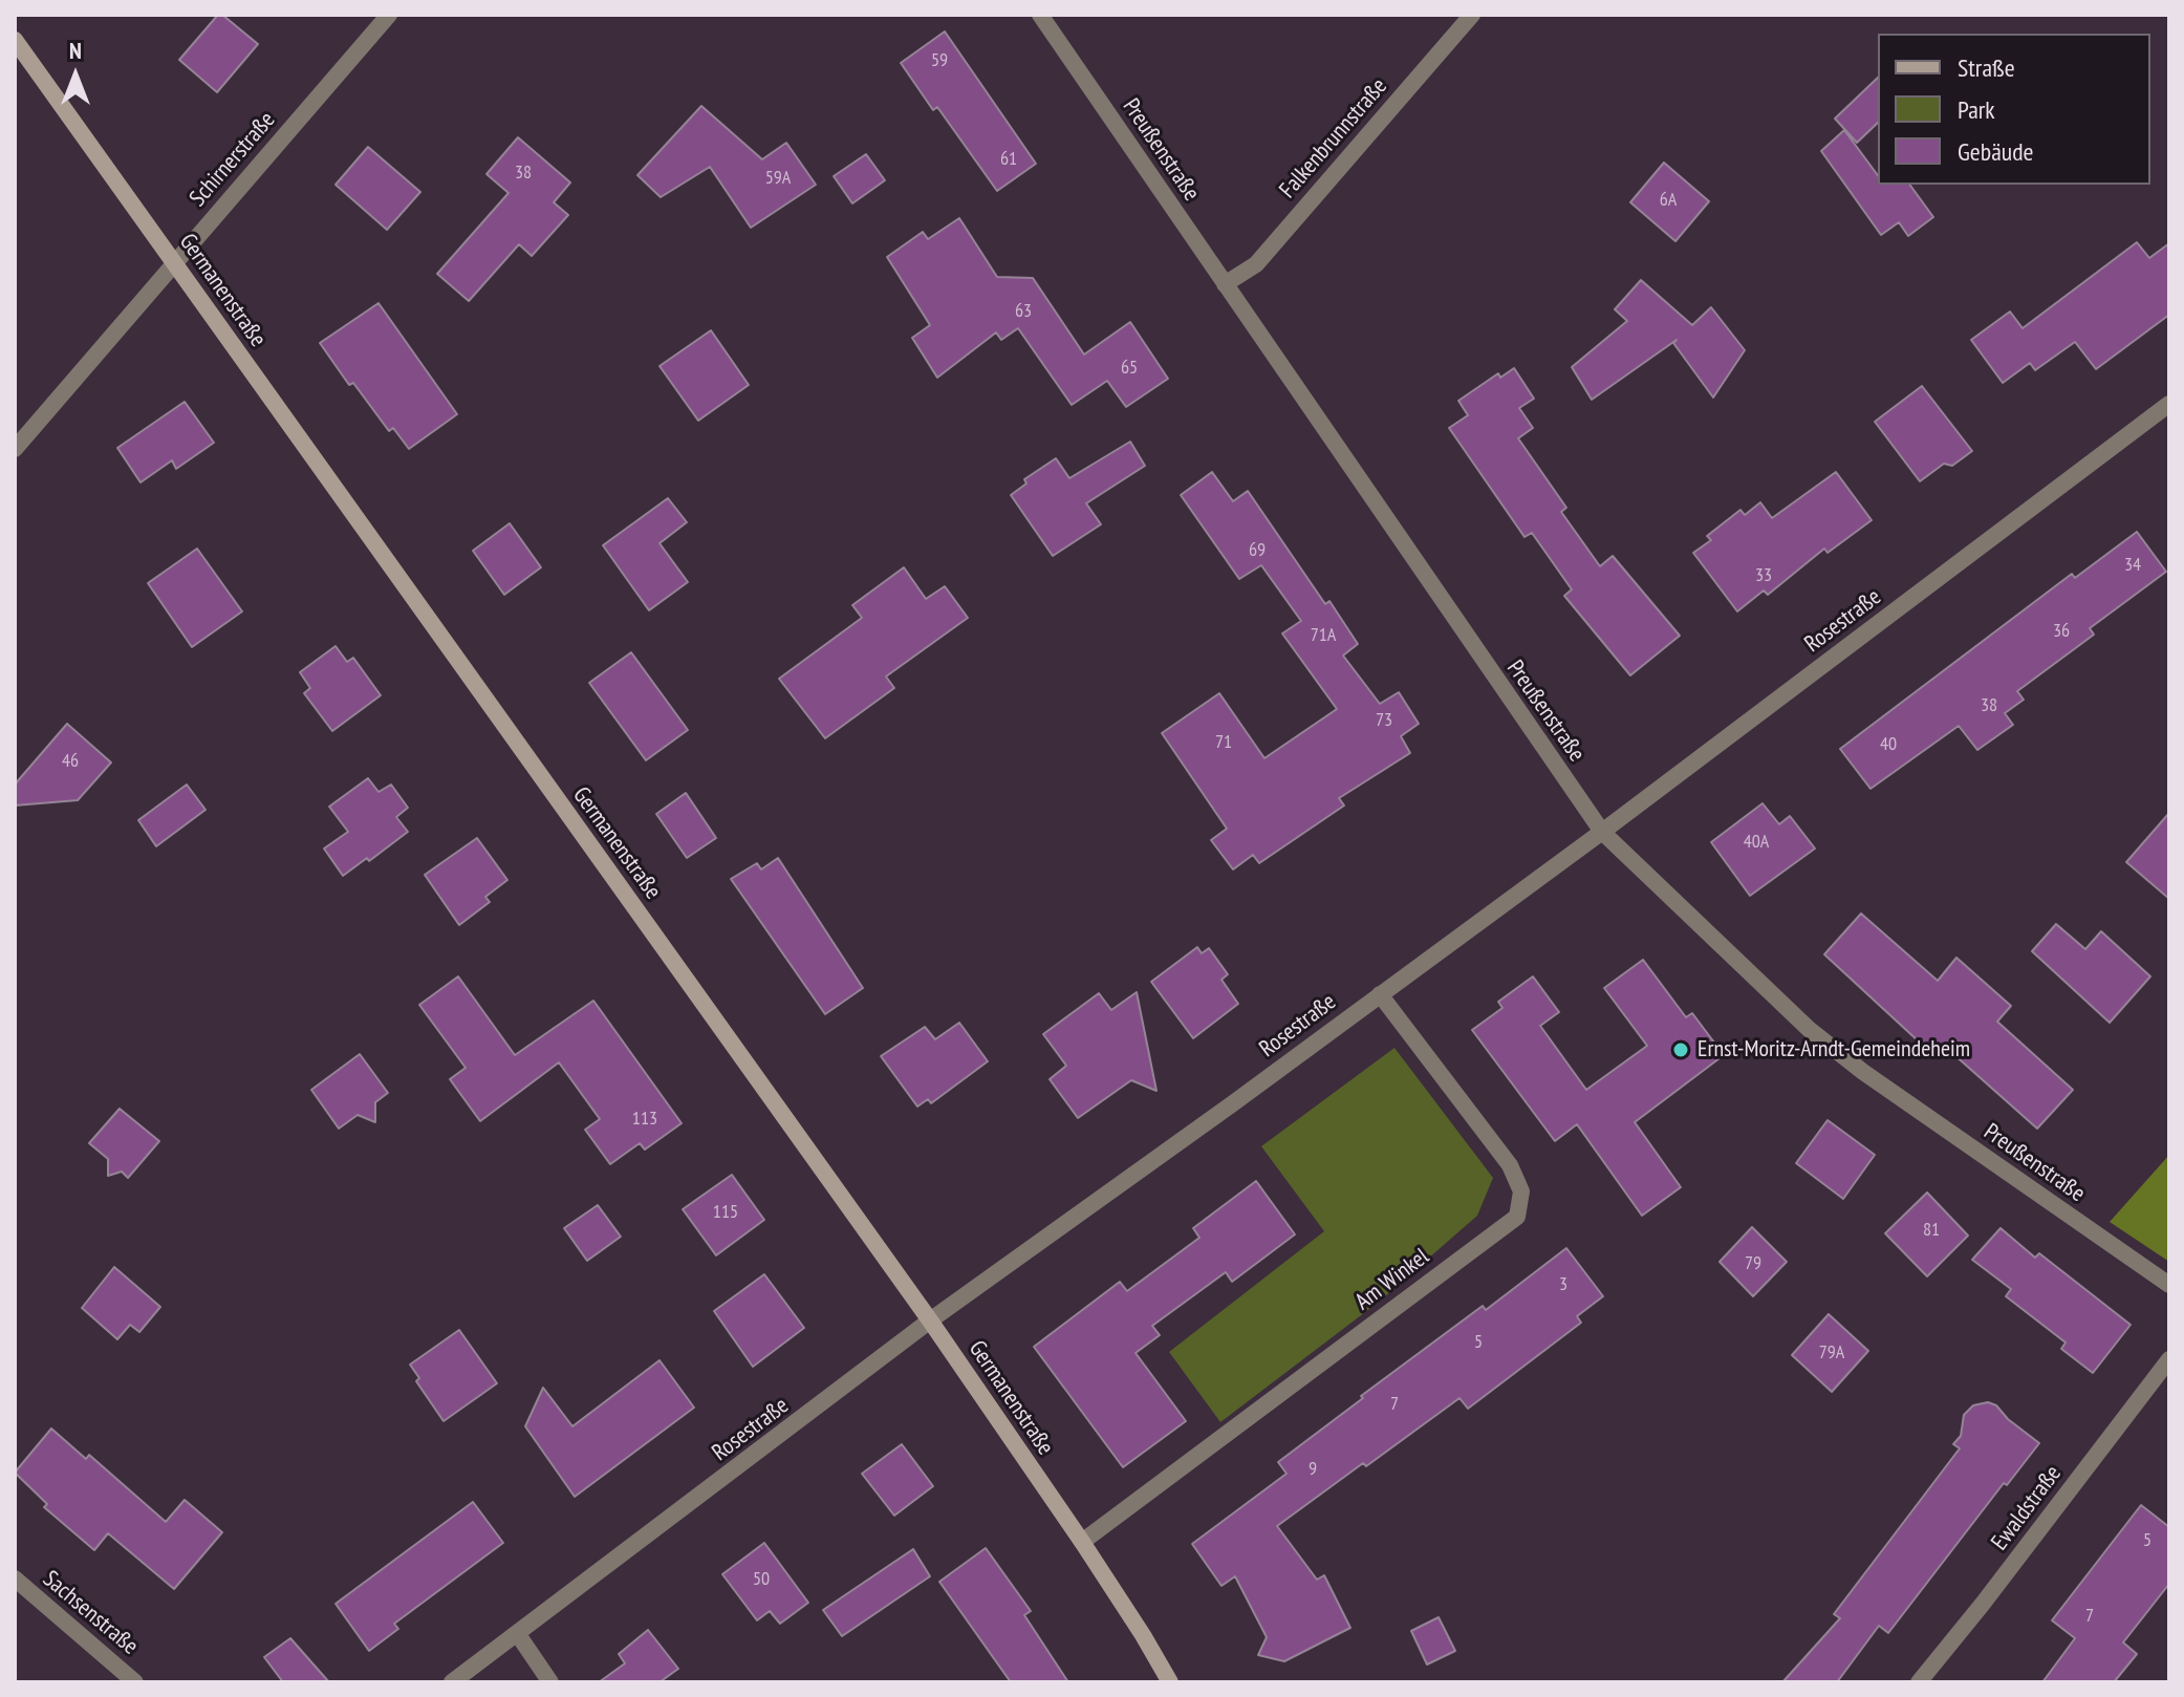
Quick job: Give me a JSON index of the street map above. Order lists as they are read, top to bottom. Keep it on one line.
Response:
{"streets":{"street":["Falkenbrunnstraße","Preußenstraße","Schirnerstraße","Germanenstraße","Rosestraße","Am Winkel","Ewaldstraße","Sachsenstraße"]},"crossings":[["Falkenbrunnstraße","Preußenstraße"],["Preußenstraße","Rosestraße"],["Schirnerstraße","Germanenstraße"],["Germanenstraße","Rosestraße"],["Germanenstraße","Am Winkel"],["Rosestraße","Am Winkel"]],"places":["Ernst-Moritz-Arndt-Gemeindeheim"],"house_numbers":["59","61","38","59A","6A","63","65","69","34","33","36","71A","38","73","71","40","46","40A","113","115","81","79","3","5","79A","7","9","5","50","7"],"legend":["Straße","Park","Gebäude"],"north":"top"}
